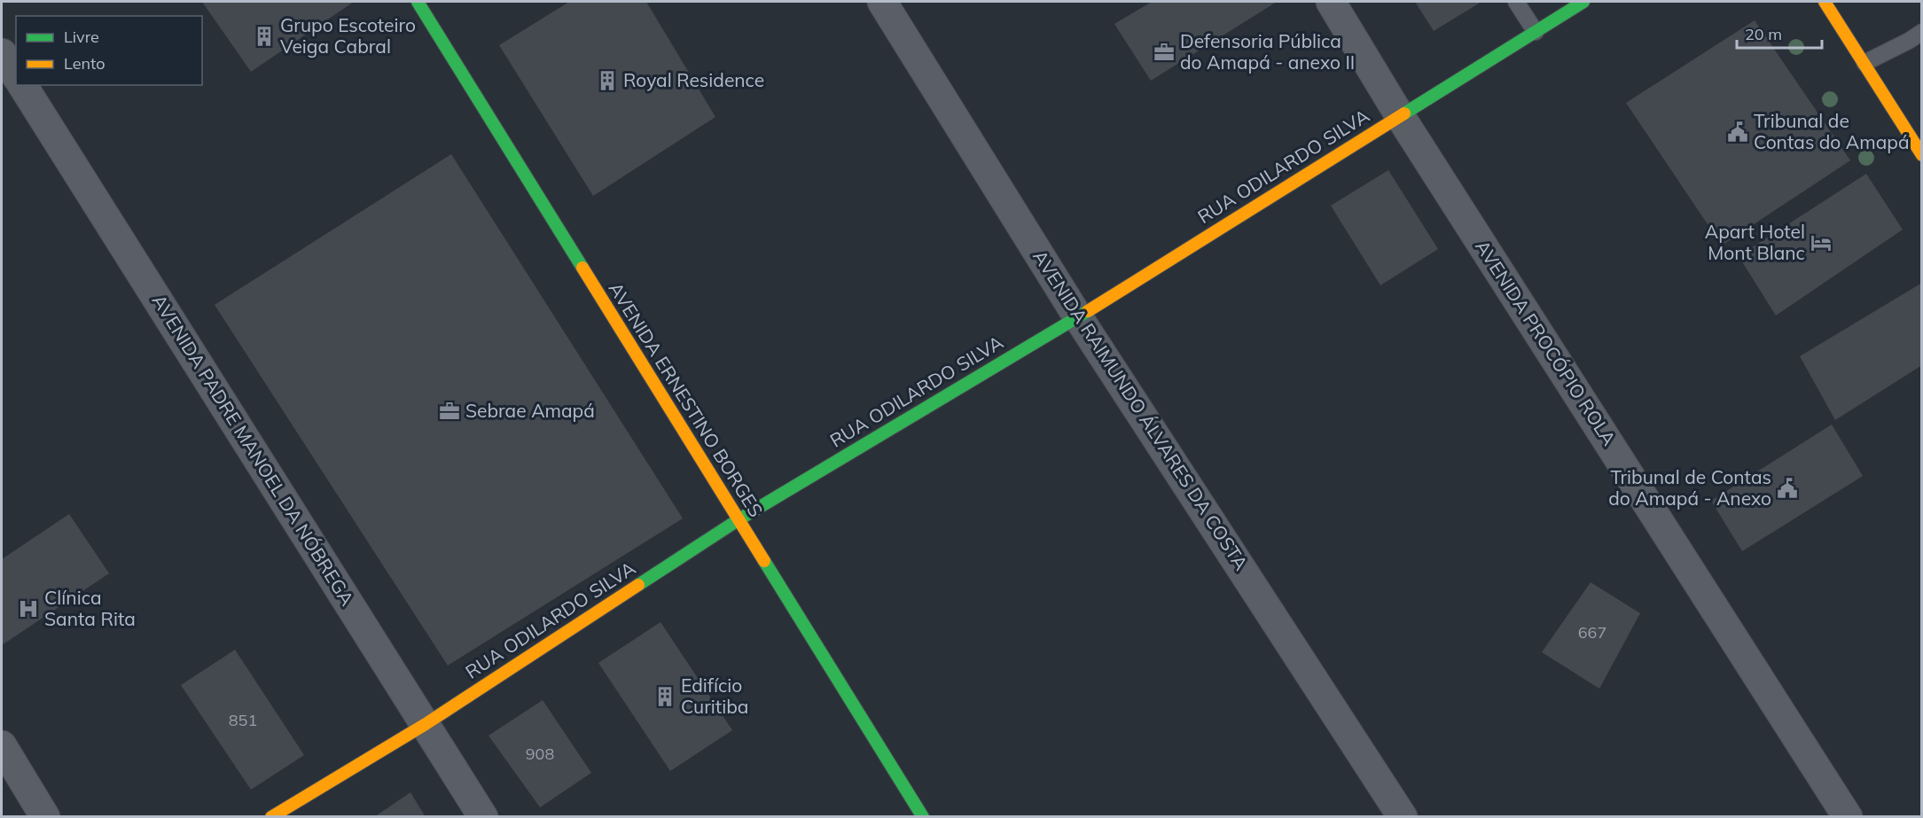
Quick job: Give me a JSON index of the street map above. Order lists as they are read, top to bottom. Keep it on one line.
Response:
{"streets":{"street":["RUA ODILARDO SILVA","AVENIDA PROCÓPIO ROLA","AVENIDA ERNESTINO BORGES","AVENIDA RAIMUNDO ÁLVARES DA COSTA","AVENIDA PADRE MANOEL DA NÓBREGA"]},"crossings":[["RUA ODILARDO SILVA","AVENIDA PROCÓPIO ROLA"],["RUA ODILARDO SILVA","AVENIDA ERNESTINO BORGES"],["RUA ODILARDO SILVA","AVENIDA RAIMUNDO ÁLVARES DA COSTA"],["RUA ODILARDO SILVA","AVENIDA PADRE MANOEL DA NÓBREGA"]],"places":{"building":["Grupo Escoteiro Veiga Cabral","Royal Residence","Edifício Curitiba"],"office":["Defensoria Pública do Amapá - anexo II","Sebrae Amapá"],"public building":["Tribunal de Contas do Amapá","Tribunal de Contas do Amapá - Anexo"],"hotel":["Apart Hotel Mont Blanc"],"hospital":["Clínica Santa Rita"]},"house_numbers":["667","851","908"],"legend":["Livre","Lento"],"scale_bar":"20 m"}
